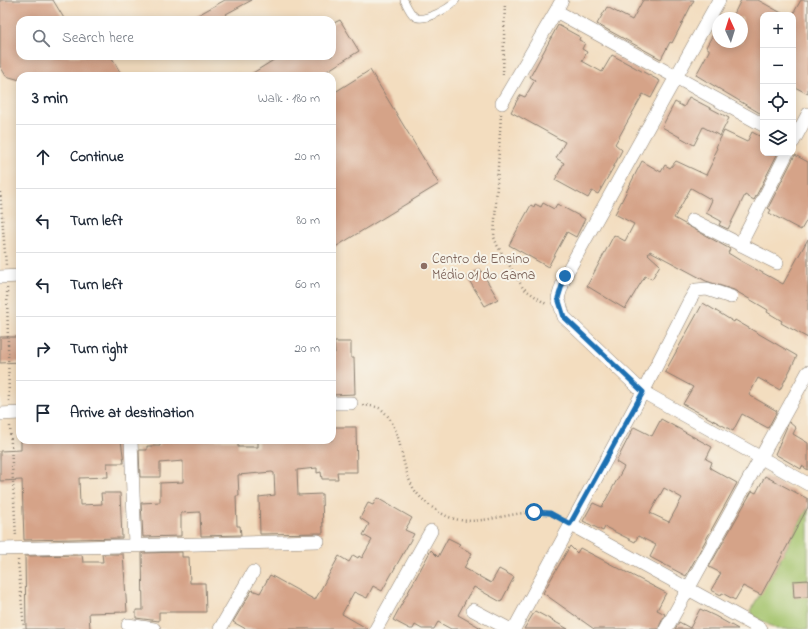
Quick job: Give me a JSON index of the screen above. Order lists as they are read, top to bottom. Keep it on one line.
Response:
{"places":["Centro de Ensino Médio 01 do Gama"],"north":"top","page":{"map_buttons":["+","−"],"search":"Search here","heading":["3 min","Walk · 180 m"],"list":[["Continue","20 m"],["Turn left","80 m"],["Turn left","60 m"],["Turn right","20 m"],"Arrive at destination"]}}
